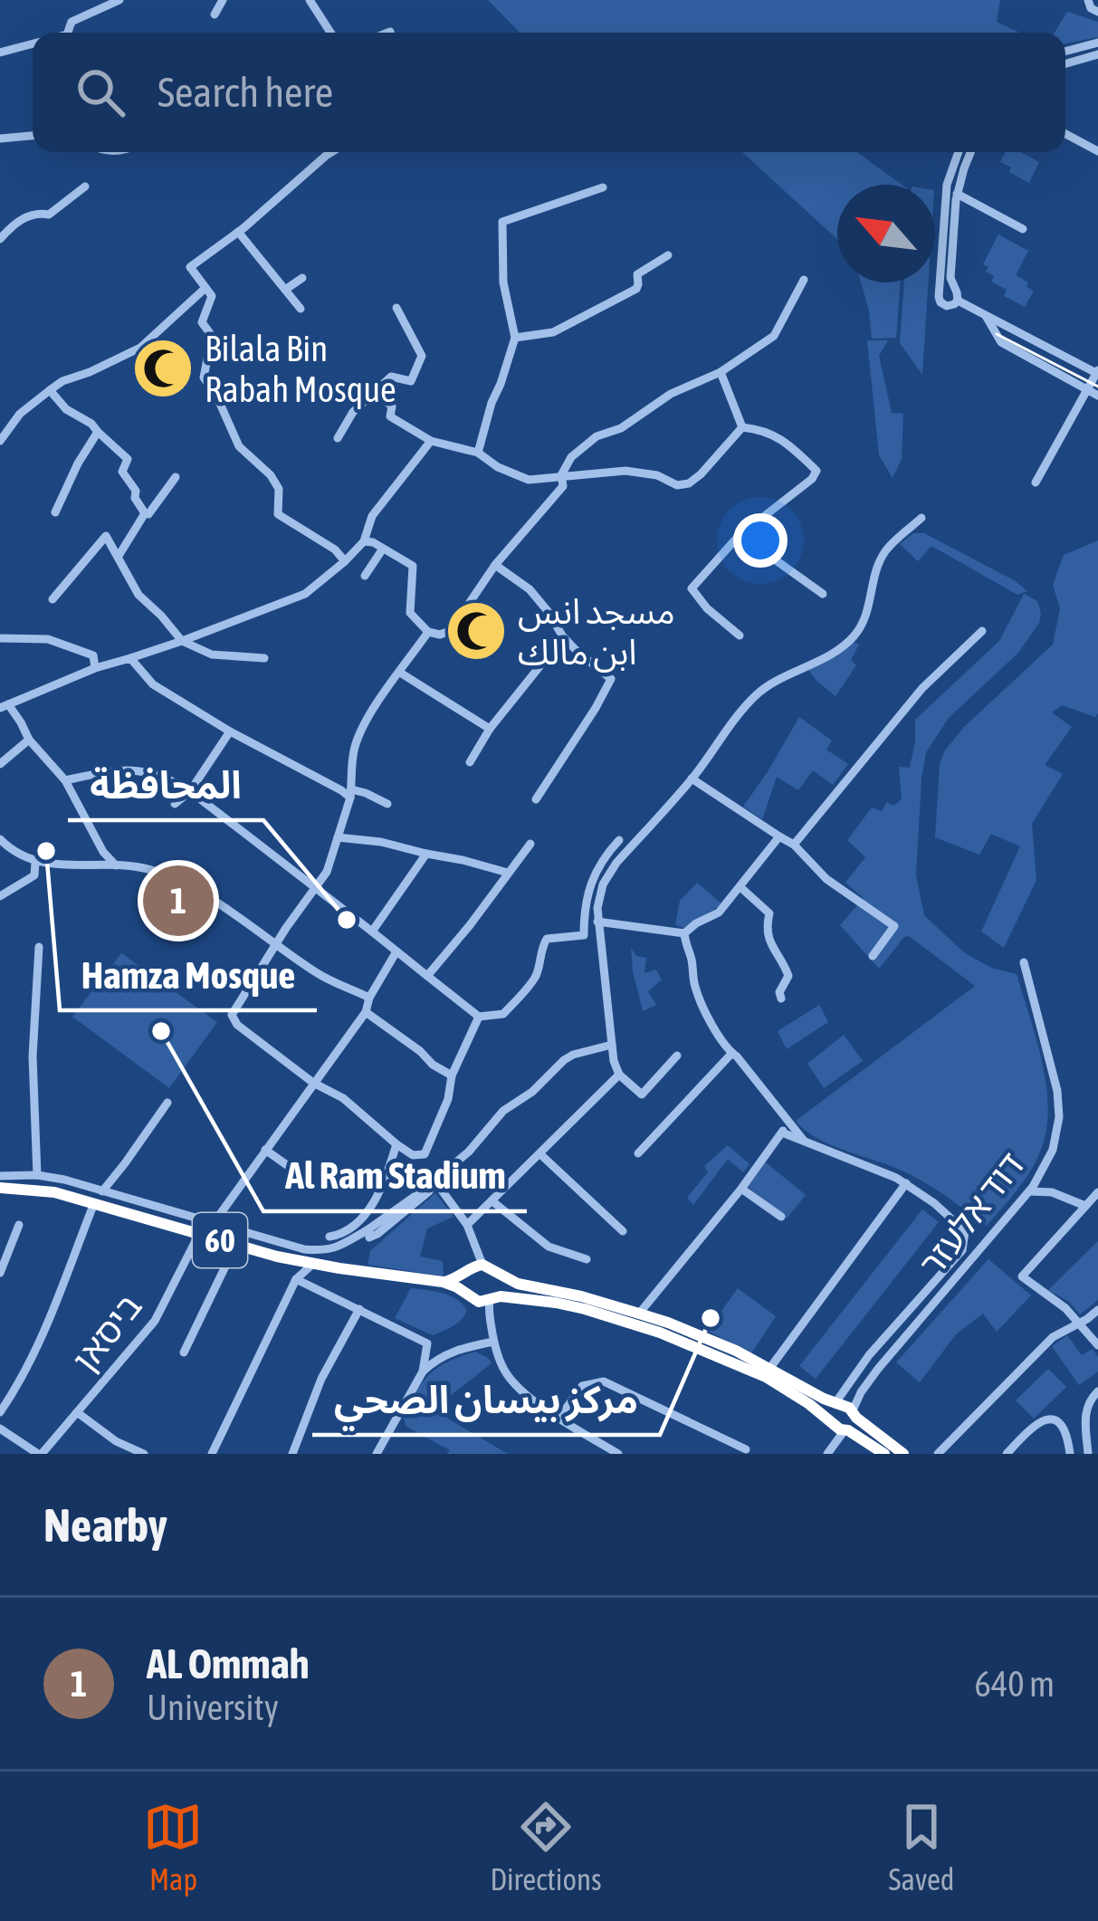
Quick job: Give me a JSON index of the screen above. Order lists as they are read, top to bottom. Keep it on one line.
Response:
{"streets":{"highway":["60"],"street":["דוד אלעזר","ביסאן"]},"crossings":[["60","ביסאן"]],"places":{"mosque":["Bilala Bin Rabah Mosque","مسجد انس ابن مالك"],"other":["Hamza Mosque","المحافظة","Al Ram Stadium","مركز بيسان الصحي"]},"north":"top left","page":{"search":"Search here","pins":"1","heading":"Nearby","list":[{"mark":"1","name":"AL Ommah","note":"University","value":"640 m"}],"nav":["Map","Directions","Saved"]}}
